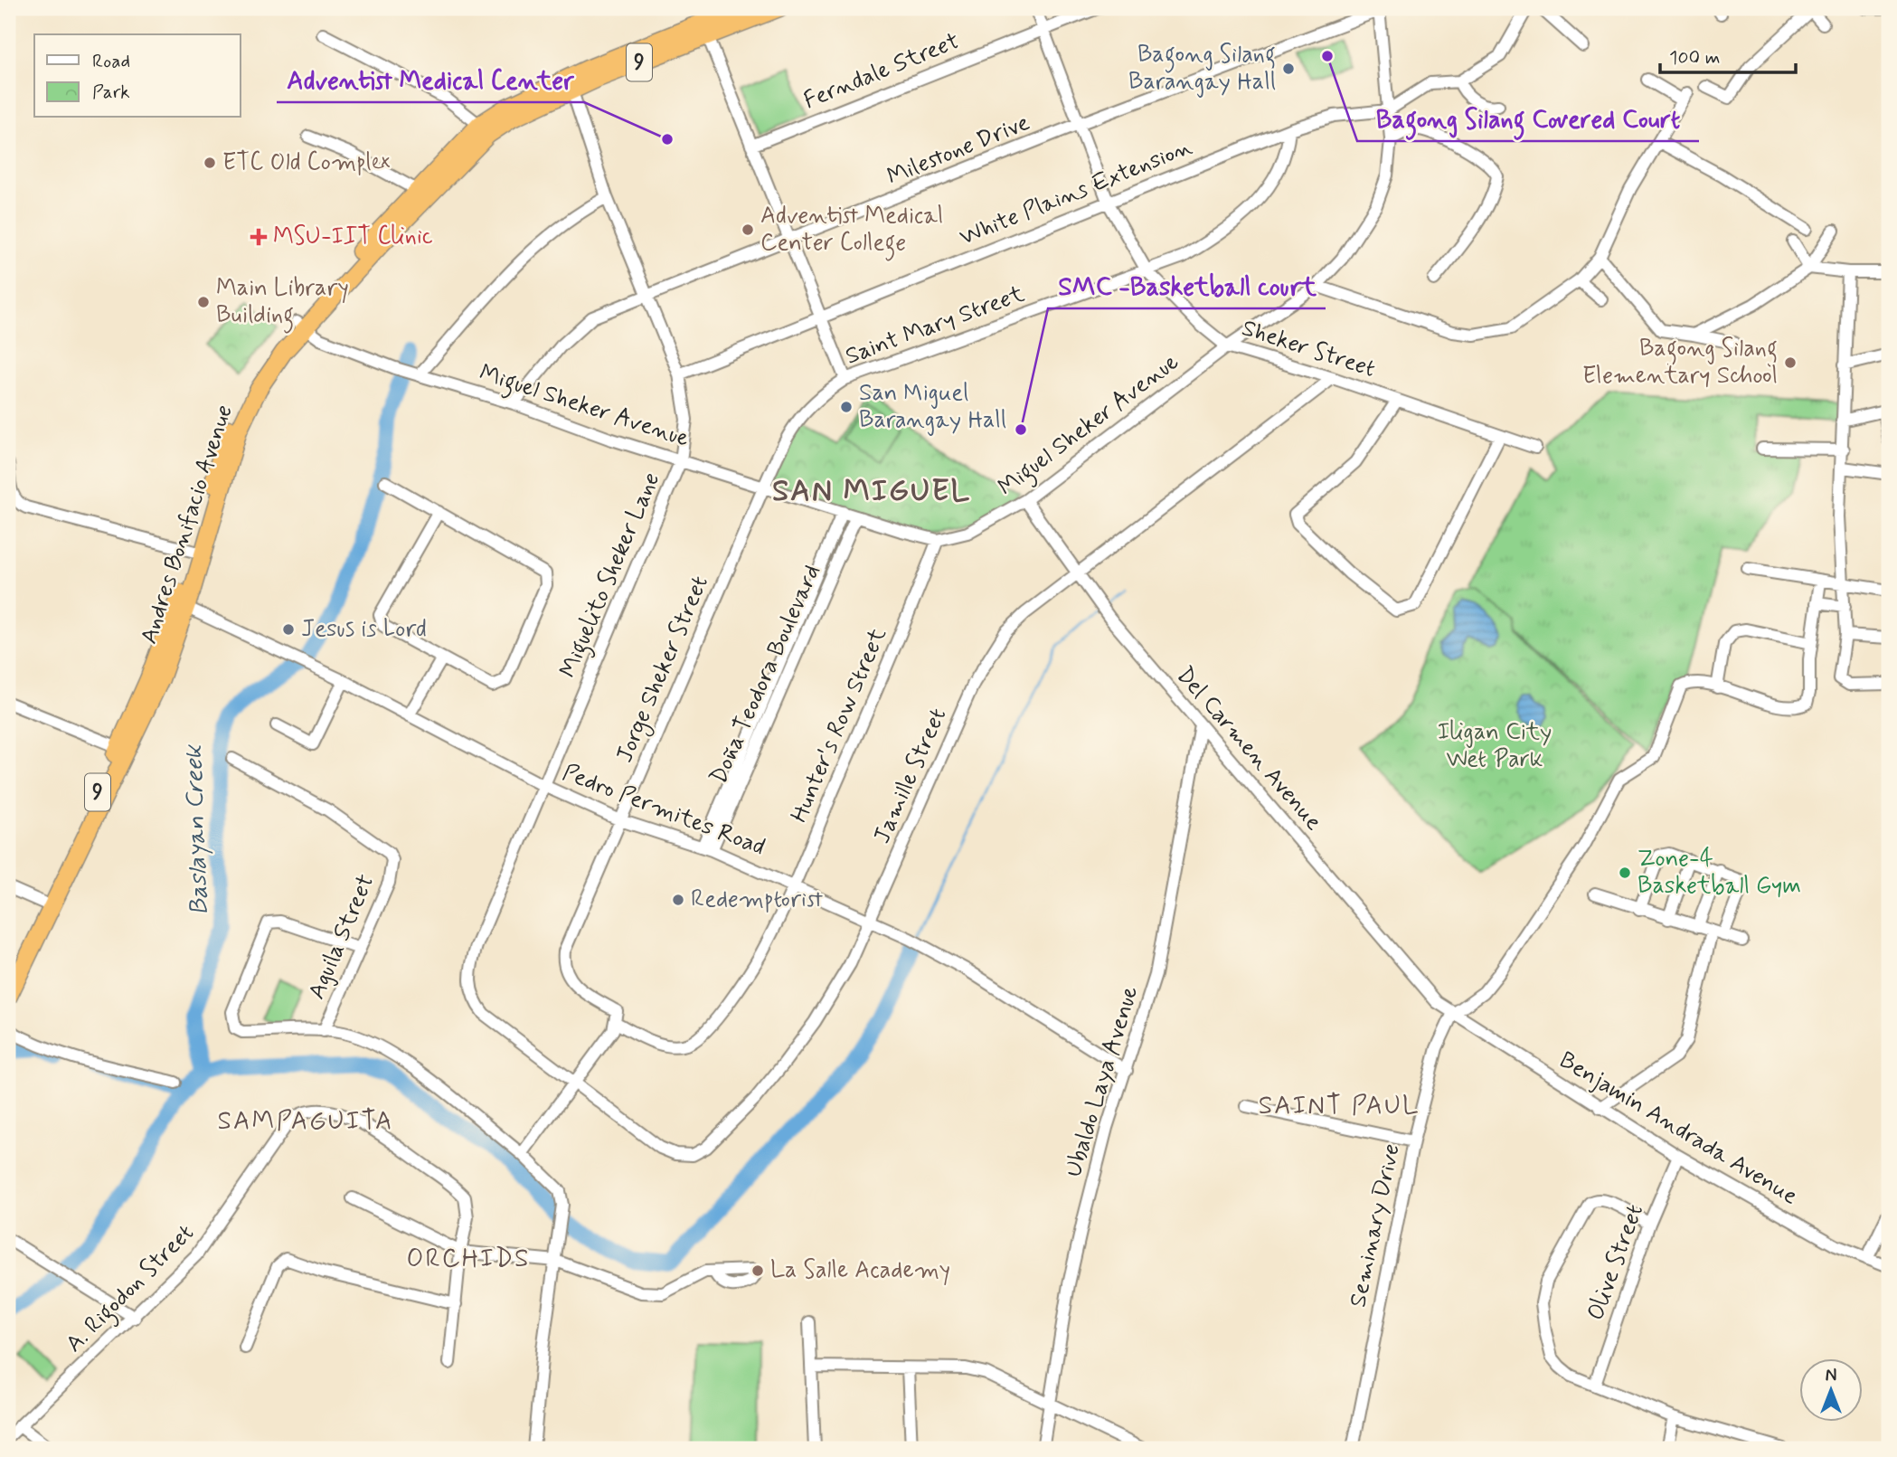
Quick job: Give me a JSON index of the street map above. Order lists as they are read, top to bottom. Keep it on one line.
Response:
{"streets":{"highway":["9","Andres Bonifacio Avenue"],"street":["Ferndale Street","Milestone Drive","White Plains Extension","Saint Mary Street","Sheker Street","Miguel Sheker Avenue","Miguelito Sheker Lane","Jorge Sheker Street","Doña Teodora Boulevard","Hunter's Row Street","Del Carmen Avenue","Jamille Street","Pedro Permites Road","Aguila Street","Ubaldo Laya Avenue","Benjamin Andrada Avenue","Seminary Drive","Olive Street","A. Rigodon Street"]},"crossings":[["Ferndale Street","Sheker Street"],["Milestone Drive","Sheker Street"],["Milestone Drive","Miguel Sheker Avenue"],["Milestone Drive","Miguelito Sheker Lane"],["White Plains Extension","Saint Mary Street"],["White Plains Extension","Sheker Street"],["White Plains Extension","Miguel Sheker Avenue"],["White Plains Extension","Miguelito Sheker Lane"],["Saint Mary Street","Sheker Street"],["Saint Mary Street","Miguel Sheker Avenue"],["Saint Mary Street","Jorge Sheker Street"],["Sheker Street","Miguel Sheker Avenue"],["Sheker Street","Jamille Street"],["Miguel Sheker Avenue","Andres Bonifacio Avenue"],["Miguel Sheker Avenue","Miguelito Sheker Lane"],["Miguel Sheker Avenue","Jorge Sheker Street"],["Miguel Sheker Avenue","Doña Teodora Boulevard"],["Miguel Sheker Avenue","Hunter's Row Street"],["Miguel Sheker Avenue","Del Carmen Avenue"],["Andres Bonifacio Avenue","Miguelito Sheker Lane"],["Andres Bonifacio Avenue","Pedro Permites Road"],["Miguelito Sheker Lane","Jamille Street"],["Miguelito Sheker Lane","Pedro Permites Road"],["Jorge Sheker Street","Hunter's Row Street"],["Jorge Sheker Street","Pedro Permites Road"],["Doña Teodora Boulevard","Pedro Permites Road"],["Hunter's Row Street","Pedro Permites Road"],["Del Carmen Avenue","Jamille Street"],["Del Carmen Avenue","Ubaldo Laya Avenue"],["Del Carmen Avenue","Benjamin Andrada Avenue"],["Del Carmen Avenue","Seminary Drive"],["Jamille Street","Pedro Permites Road"],["Pedro Permites Road","Ubaldo Laya Avenue"],["Benjamin Andrada Avenue","Seminary Drive"],["Benjamin Andrada Avenue","Olive Street"]],"districts":["SAN MIGUEL","SAINT PAUL","SAMPAGUITA","ORCHIDS"],"water":["Baslayan Creek"],"parks":["Iligan City Wet Park"],"places":{"other":["Bagong Silang Covered Court","Bagong Silang Barangay Hall","Adventist Medical Center","ETC Old Complex","Adventist Medical Center College","Main Library Building","Bagong Silang Elementary School","San Miguel Barangay Hall","SMC -Basketball court","Jesus is Lord","Zone-4 Basketball Gym","Redemptorist","La Salle Academy"],"health":["MSU-IIT Clinic"]},"legend":["Road","Park"],"scale_bar":"100 m","north":"top"}
